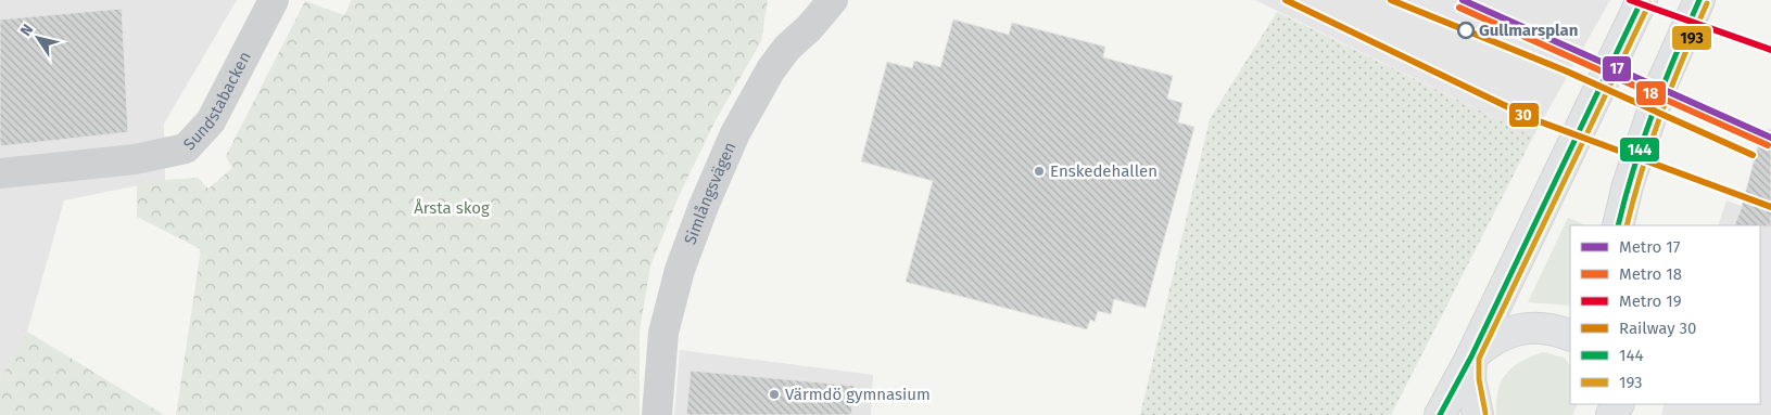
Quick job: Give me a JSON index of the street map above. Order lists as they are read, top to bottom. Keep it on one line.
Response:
{"streets":{"street":["Sundstabacken","Simlångsvägen"]},"parks":["Årsta skog"],"places":["Gullmarsplan","Enskedehallen","Värmdö gymnasium"],"lines":["metro line 17","metro line 19","rail line 30","transit line 144","transit line 193","metro line 18"],"legend":["Metro 17","Metro 18","Metro 19","Railway 30","144","193"],"north":"top left"}
